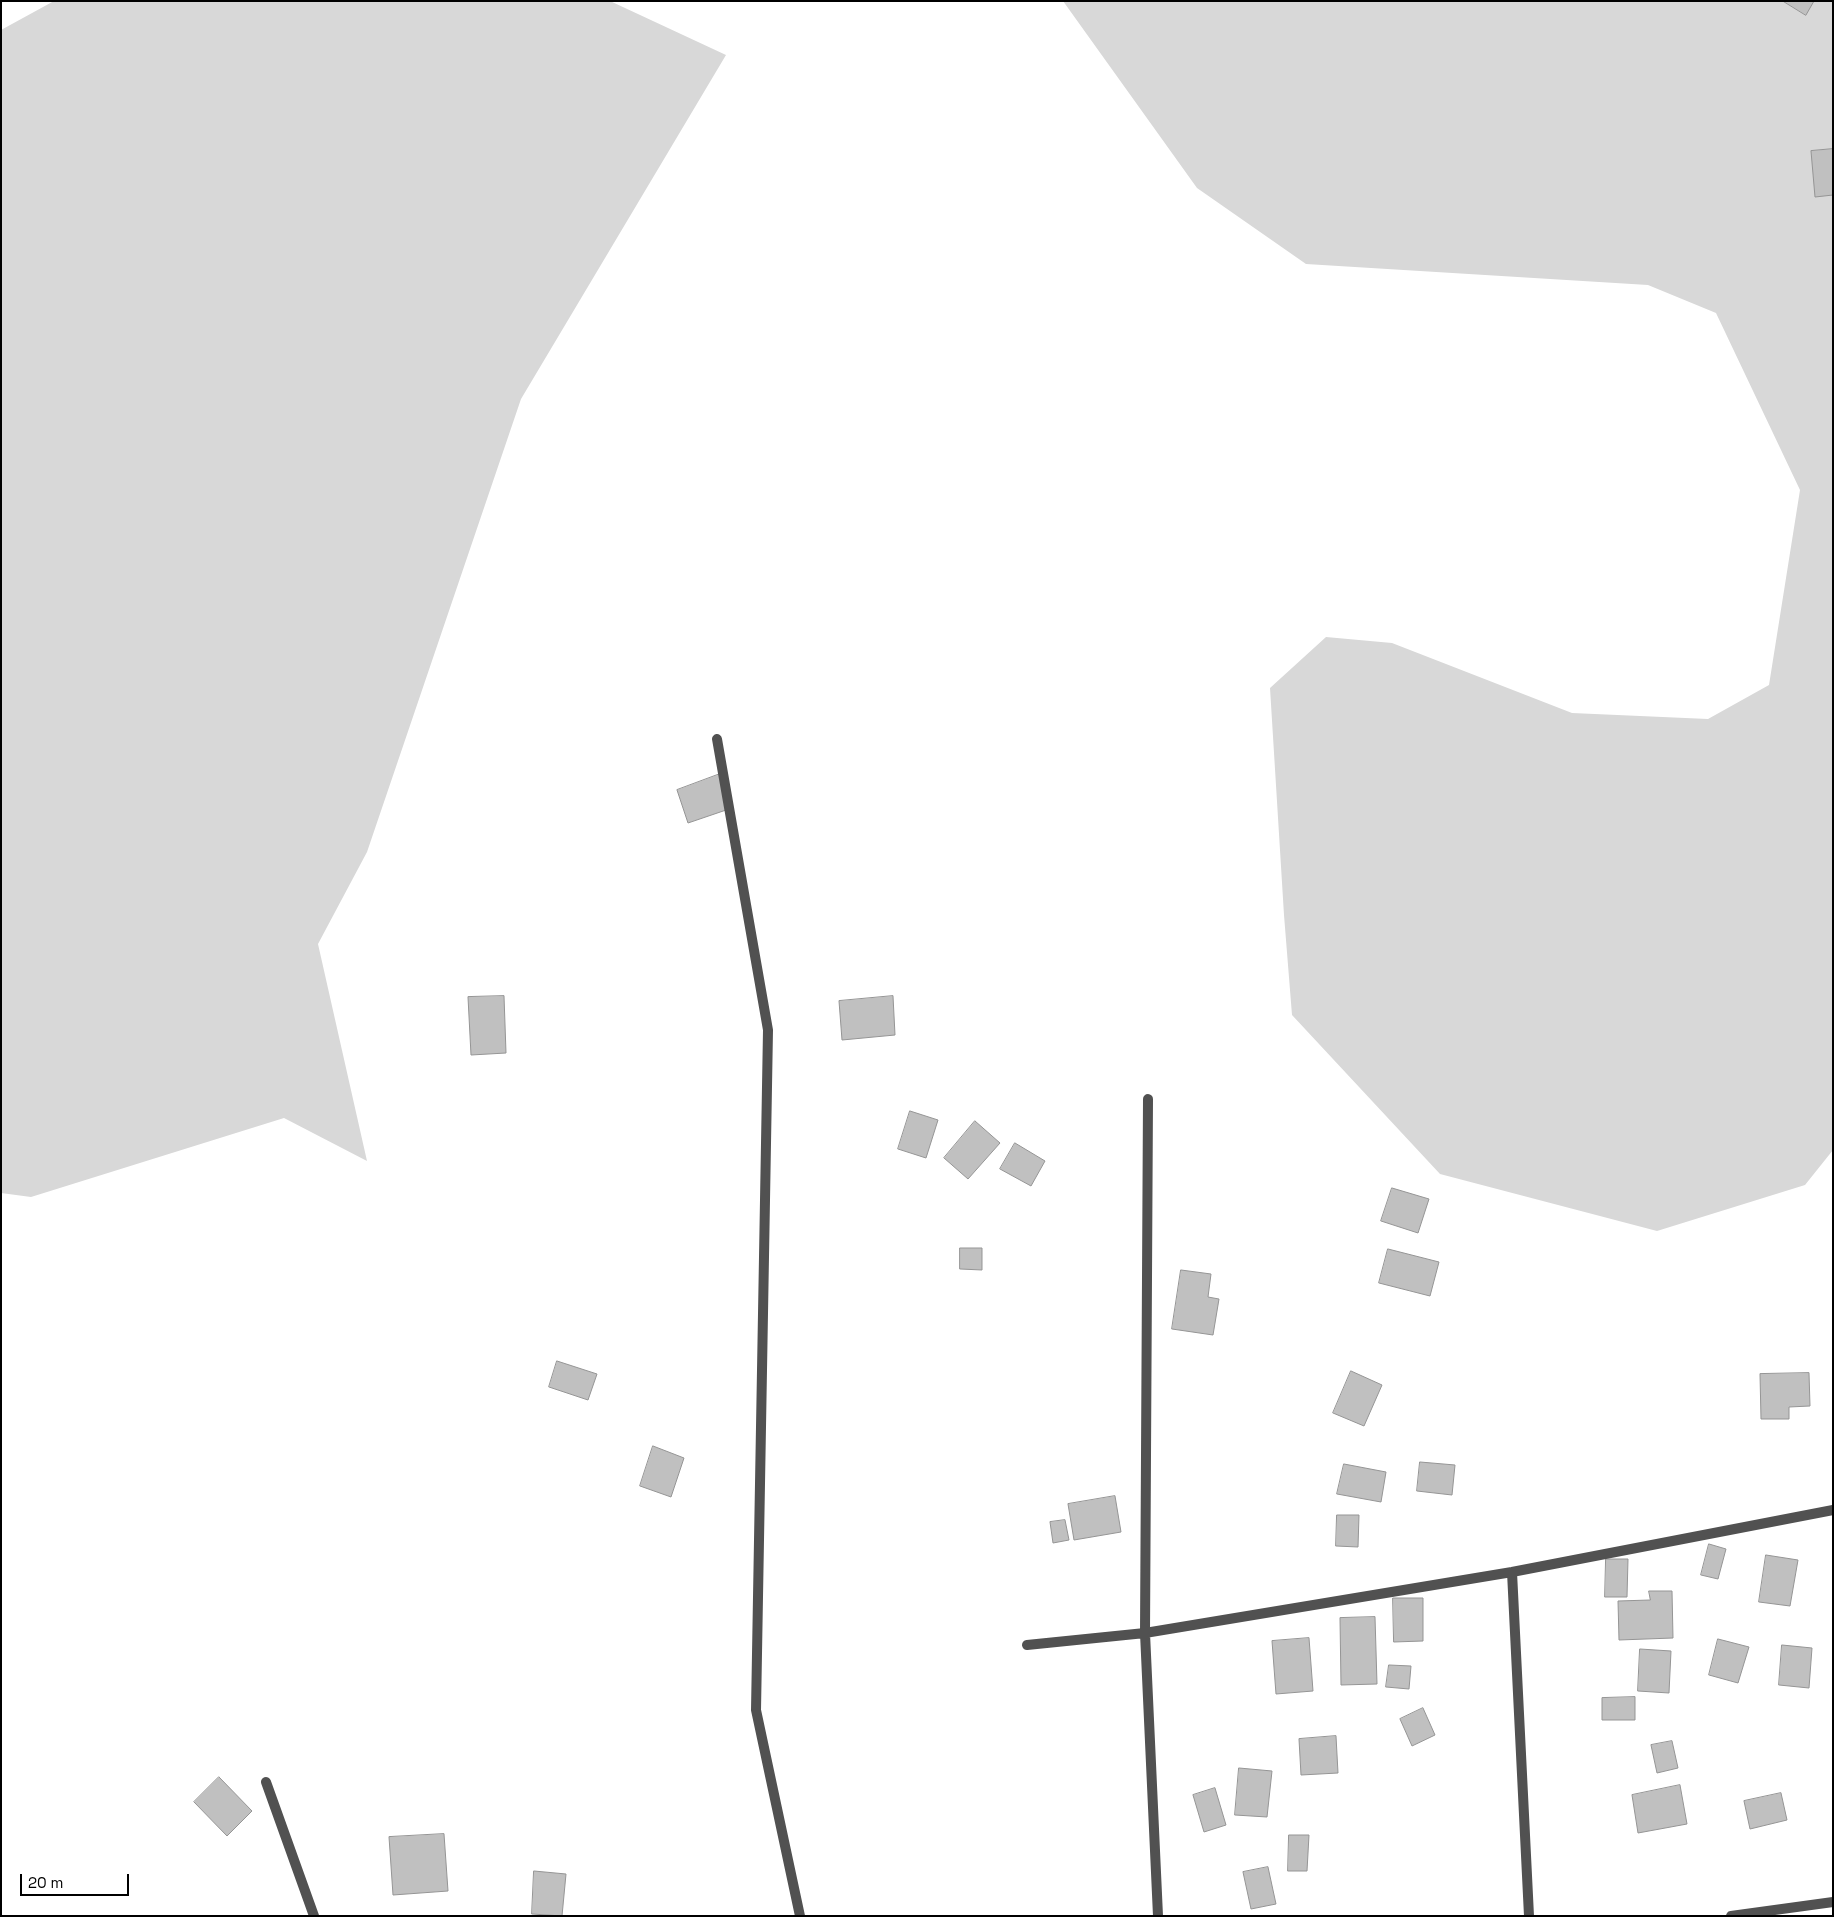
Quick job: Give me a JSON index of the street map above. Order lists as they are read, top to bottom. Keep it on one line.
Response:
{"scale_bar":"20 m"}
